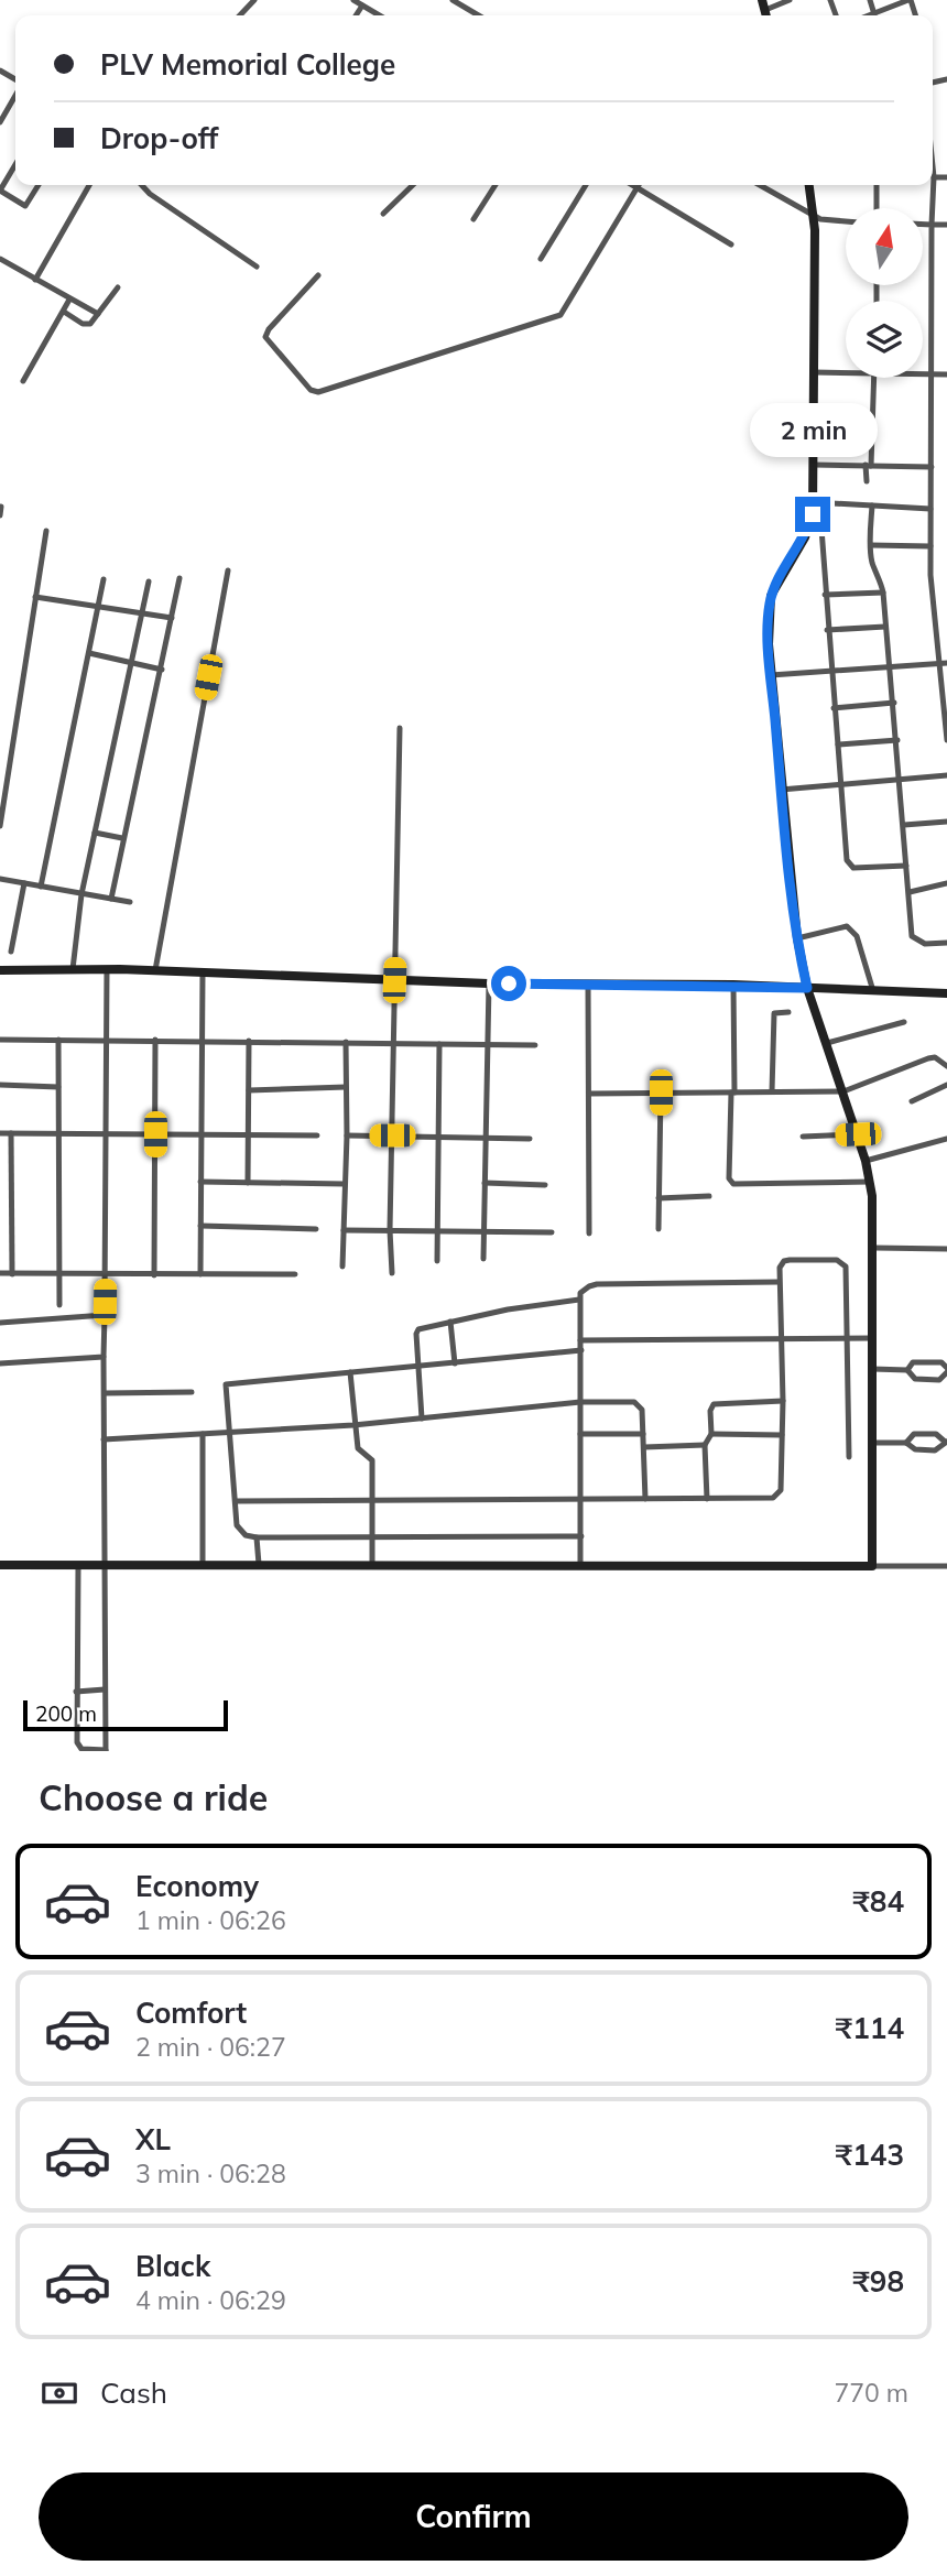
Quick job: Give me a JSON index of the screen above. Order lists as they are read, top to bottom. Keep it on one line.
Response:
{"scale_bar":"200 m","north":"top","page":{"banner":["PLV Memorial College","Drop-off"],"bubble":"2 min","scale":"200 m","heading":"Choose a ride","list":[{"name":"Economy","note":"1 min · 06:26","value":"₹84"},{"name":"Comfort","note":"2 min · 06:27","value":"₹114"},{"name":"XL","note":"3 min · 06:28","value":"₹143"},{"name":"Black","note":"4 min · 06:29","value":"₹98"}],"pay":["Cash","770 m"],"buttons":"Confirm"}}
